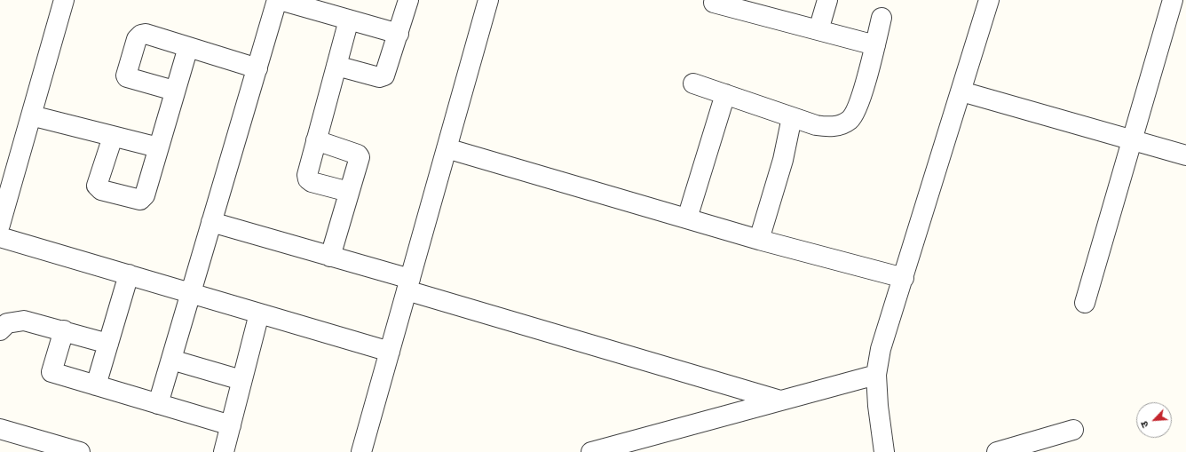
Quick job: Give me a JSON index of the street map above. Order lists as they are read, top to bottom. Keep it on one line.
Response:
{"north":"bottom left"}
